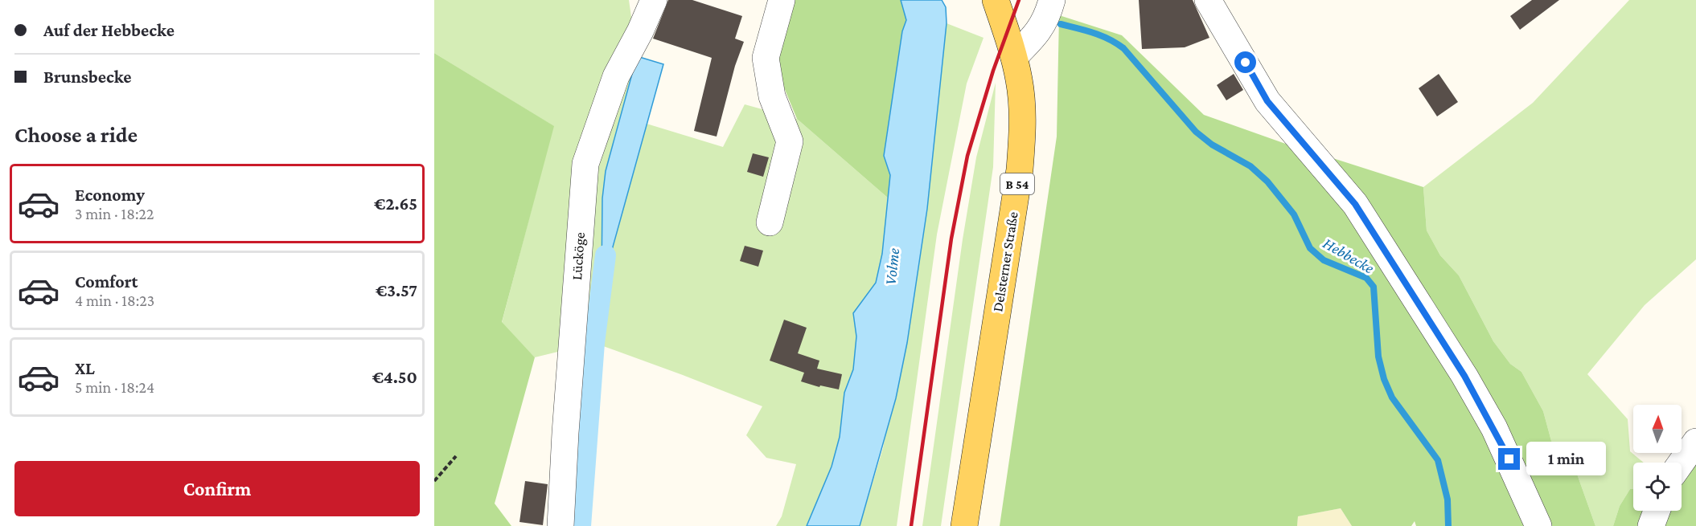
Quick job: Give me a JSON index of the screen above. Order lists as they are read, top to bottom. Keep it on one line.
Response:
{"streets":{"main road":["B 54","Delsterner Straße"],"street":["Lücköge"]},"water":["Hebbecke","Volme"],"north":"top","page":{"banner":["Auf der Hebbecke","Brunsbecke"],"heading":"Choose a ride","list":[{"name":"Economy","note":"3 min · 18:22","value":"€2.65"},{"name":"Comfort","note":"4 min · 18:23","value":"€3.57"},{"name":"XL","note":"5 min · 18:24","value":"€4.50"}],"bubble":"1 min","buttons":"Confirm"}}
